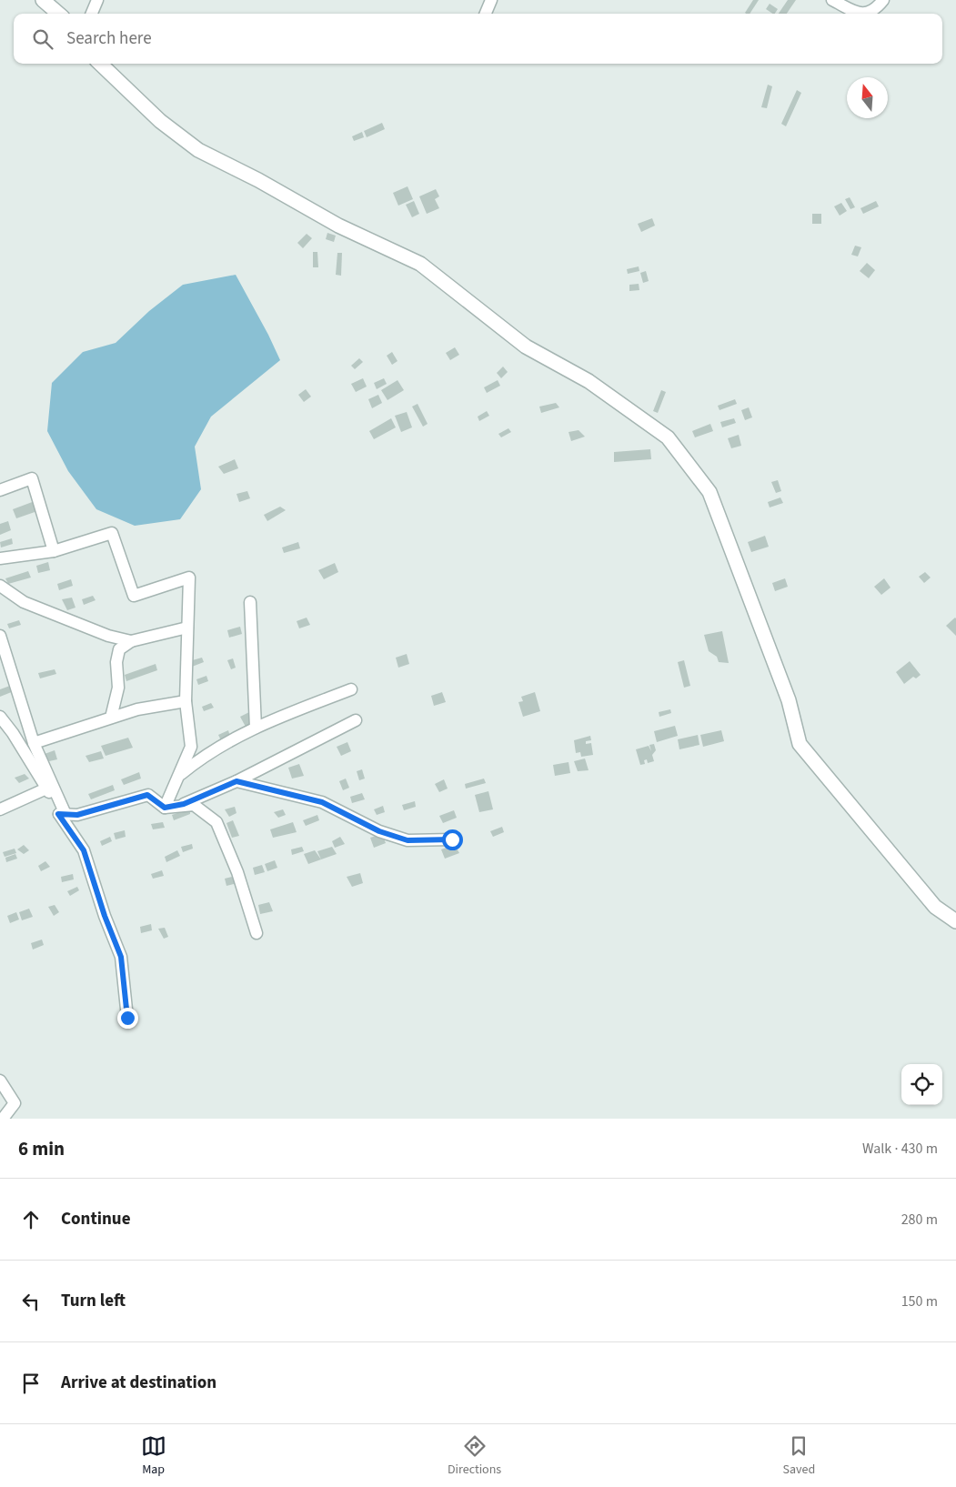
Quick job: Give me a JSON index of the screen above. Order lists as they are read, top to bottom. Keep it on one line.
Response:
{"north":"top","page":{"search":"Search here","heading":["6 min","Walk · 430 m"],"list":[["Continue","280 m"],["Turn left","150 m"],"Arrive at destination"],"nav":["Map","Directions","Saved"]}}
